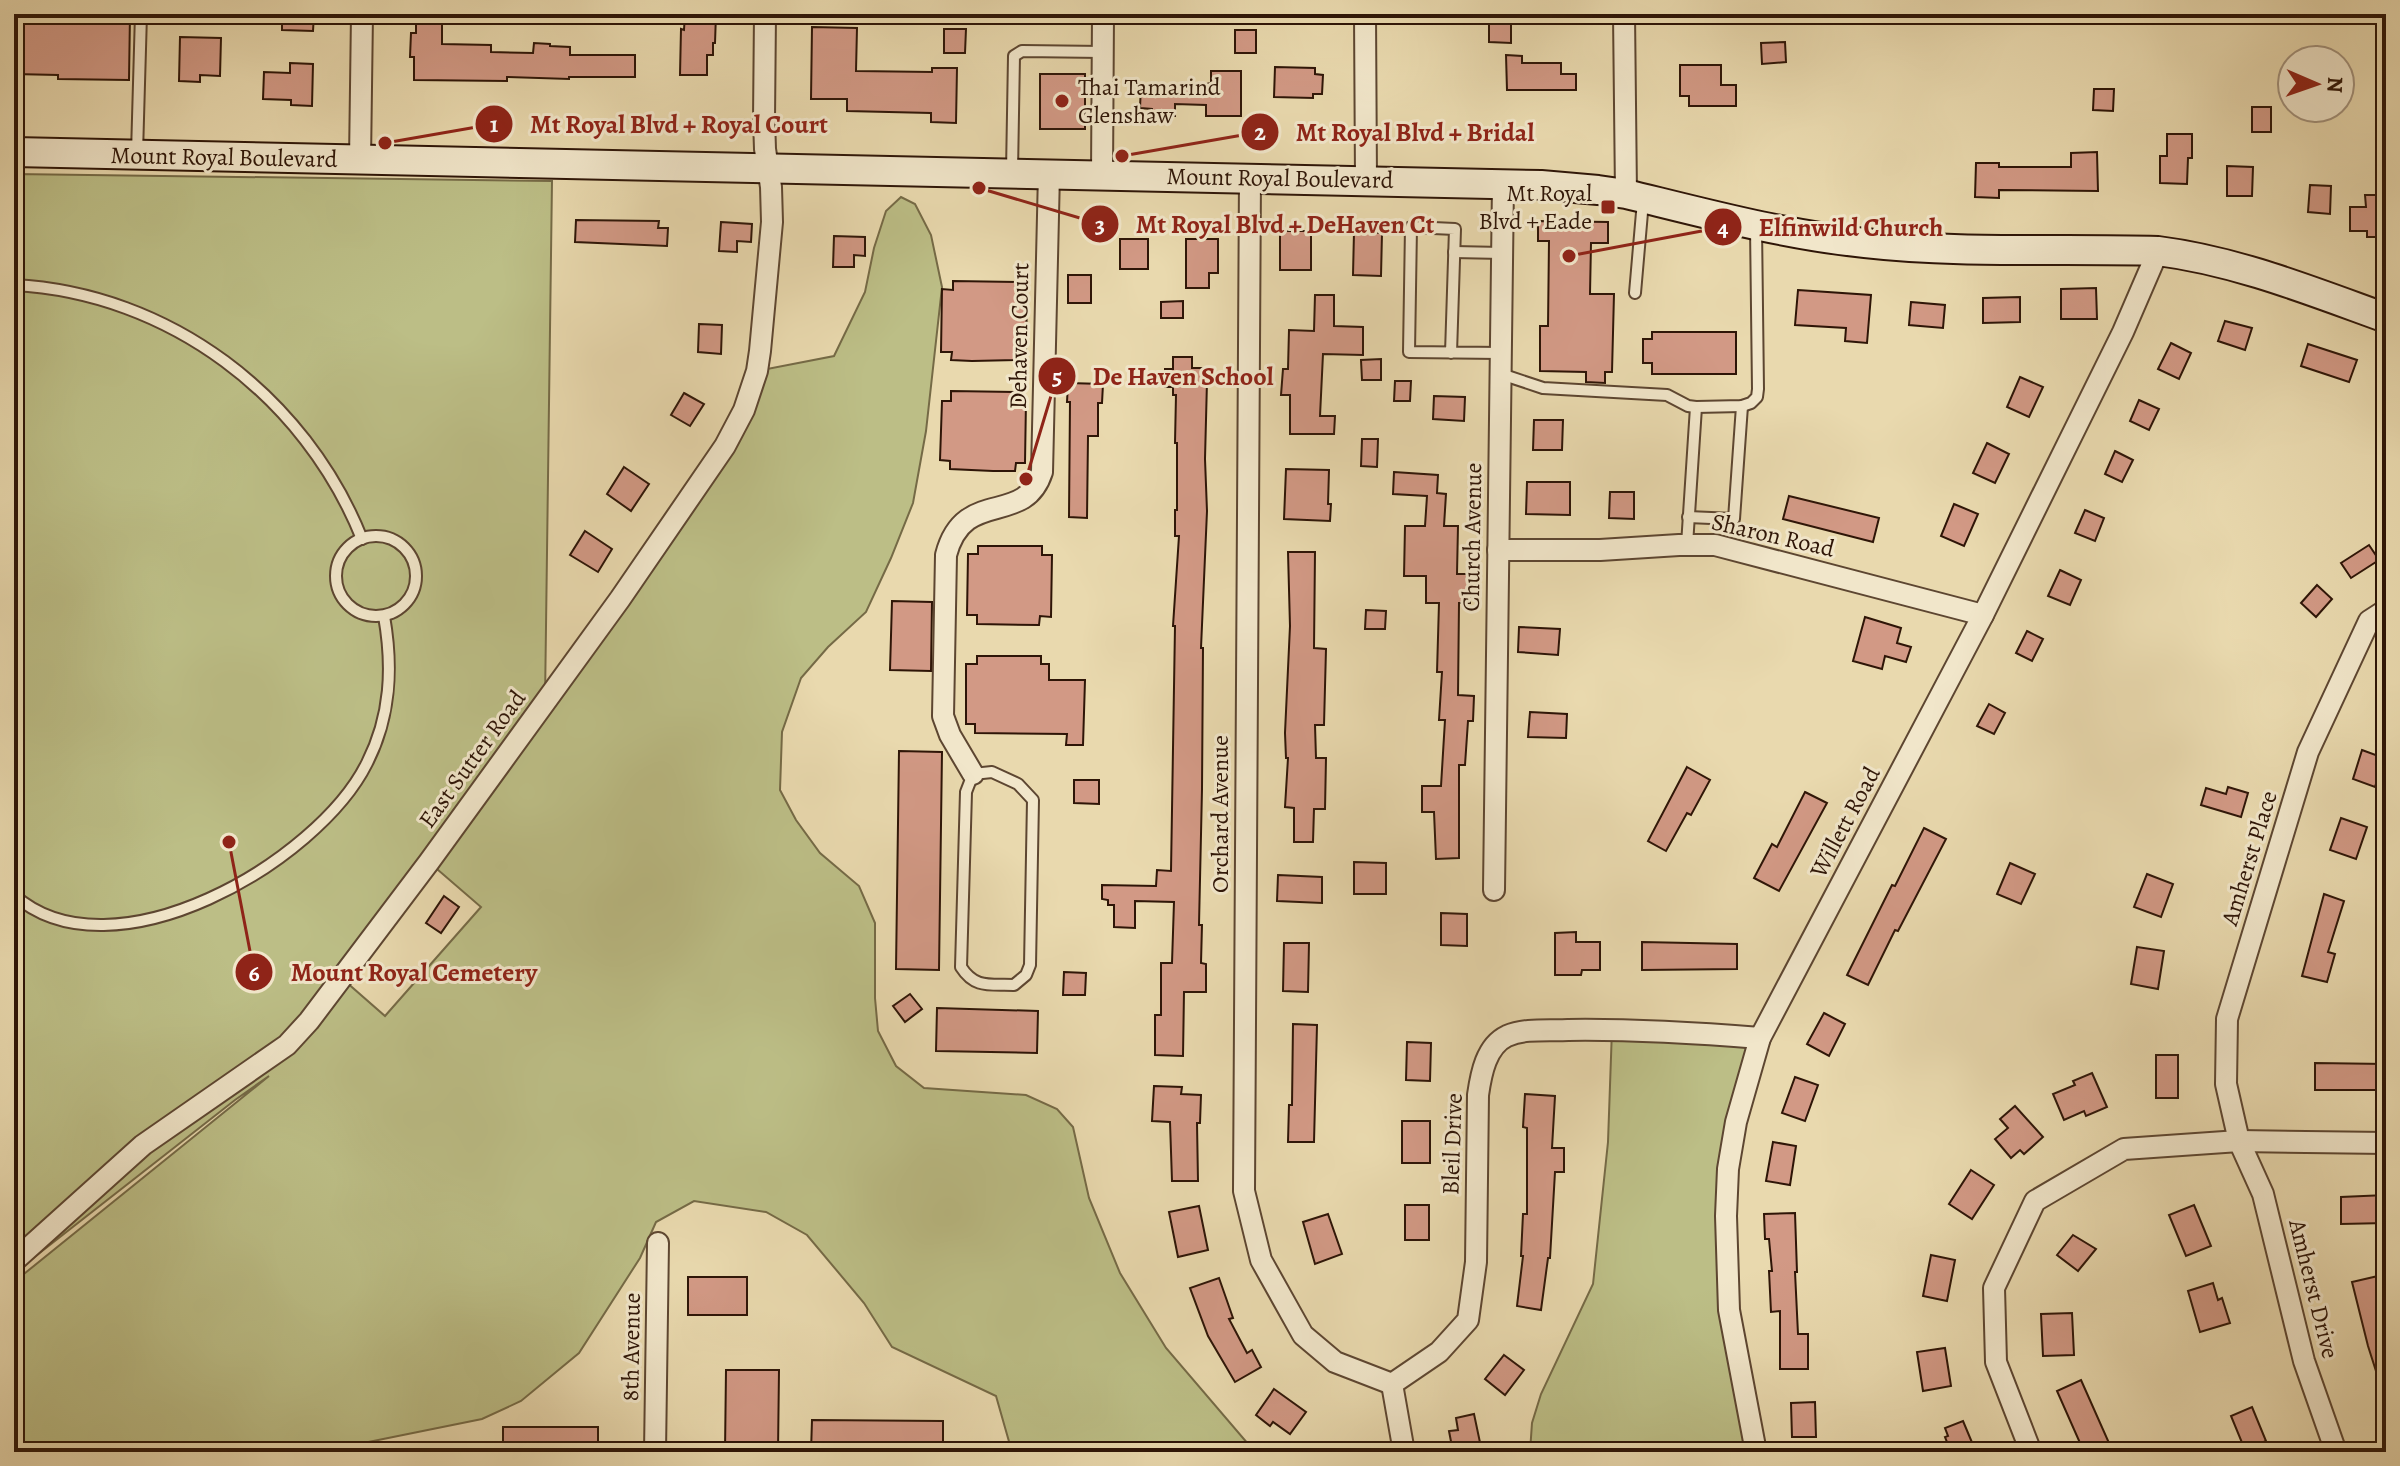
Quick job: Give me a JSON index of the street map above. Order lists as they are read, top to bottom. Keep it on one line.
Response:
{"streets":{"main road":["Mount Royal Boulevard"],"street":["Dehaven Court","Sharon Road","Church Avenue","East Sutter Road","Orchard Avenue","Willett Road","Amherst Place","Bleil Drive","Amherst Drive","8th Avenue"]},"crossings":[["Mount Royal Boulevard","Dehaven Court"],["Mount Royal Boulevard","Church Avenue"],["Mount Royal Boulevard","East Sutter Road"],["Mount Royal Boulevard","Orchard Avenue"],["Mount Royal Boulevard","Willett Road"],["Sharon Road","Church Avenue"],["Sharon Road","Willett Road"],["Orchard Avenue","Bleil Drive"],["Willett Road","Bleil Drive"],["Amherst Place","Amherst Drive"]],"places":{"other":["Thai Tamarind Glenshaw","Mt Royal Blvd + Royal Court","Mt Royal Blvd + Bridal","Mt Royal Blvd + DeHaven Ct","Elfinwild Church","De Haven School","Mount Royal Cemetery"],"transit":["Mt Royal Blvd + Eade"]},"north":"right"}
